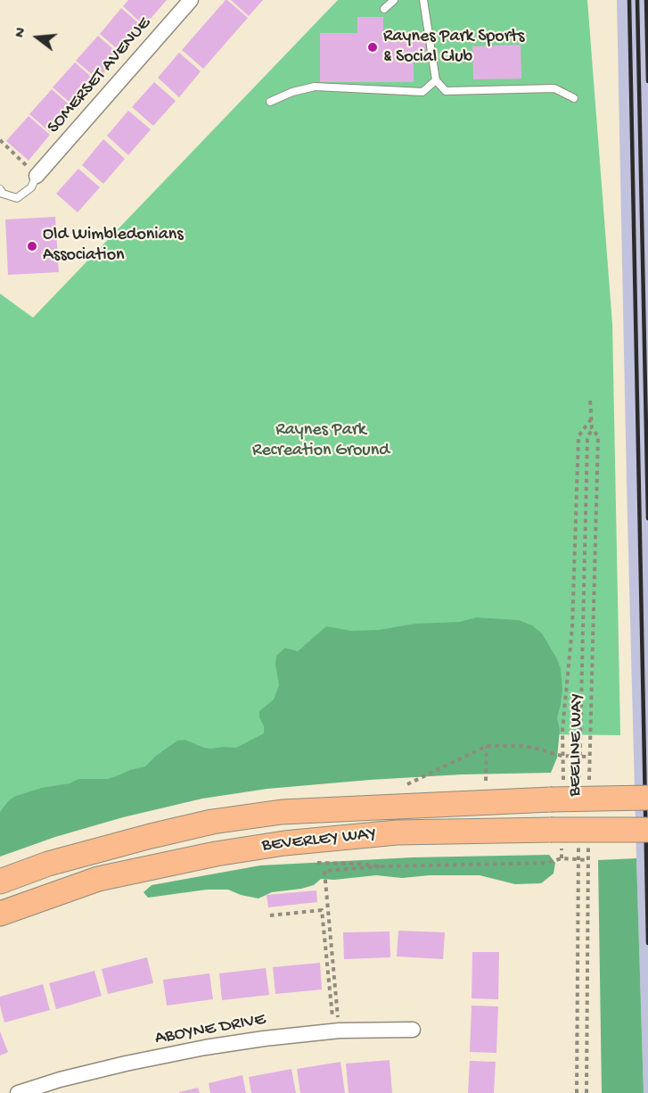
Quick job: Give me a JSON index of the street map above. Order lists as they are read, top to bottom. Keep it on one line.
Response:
{"streets":{"highway":["BEVERLEY WAY"],"street":["SOMERSET AVENUE","ABOYNE DRIVE"],"path":["BEELINE WAY"]},"parks":["Raynes Park Recreation Ground"],"places":["Raynes Park Sports & Social Club","Old Wimbledonians Association"],"north":"left"}
